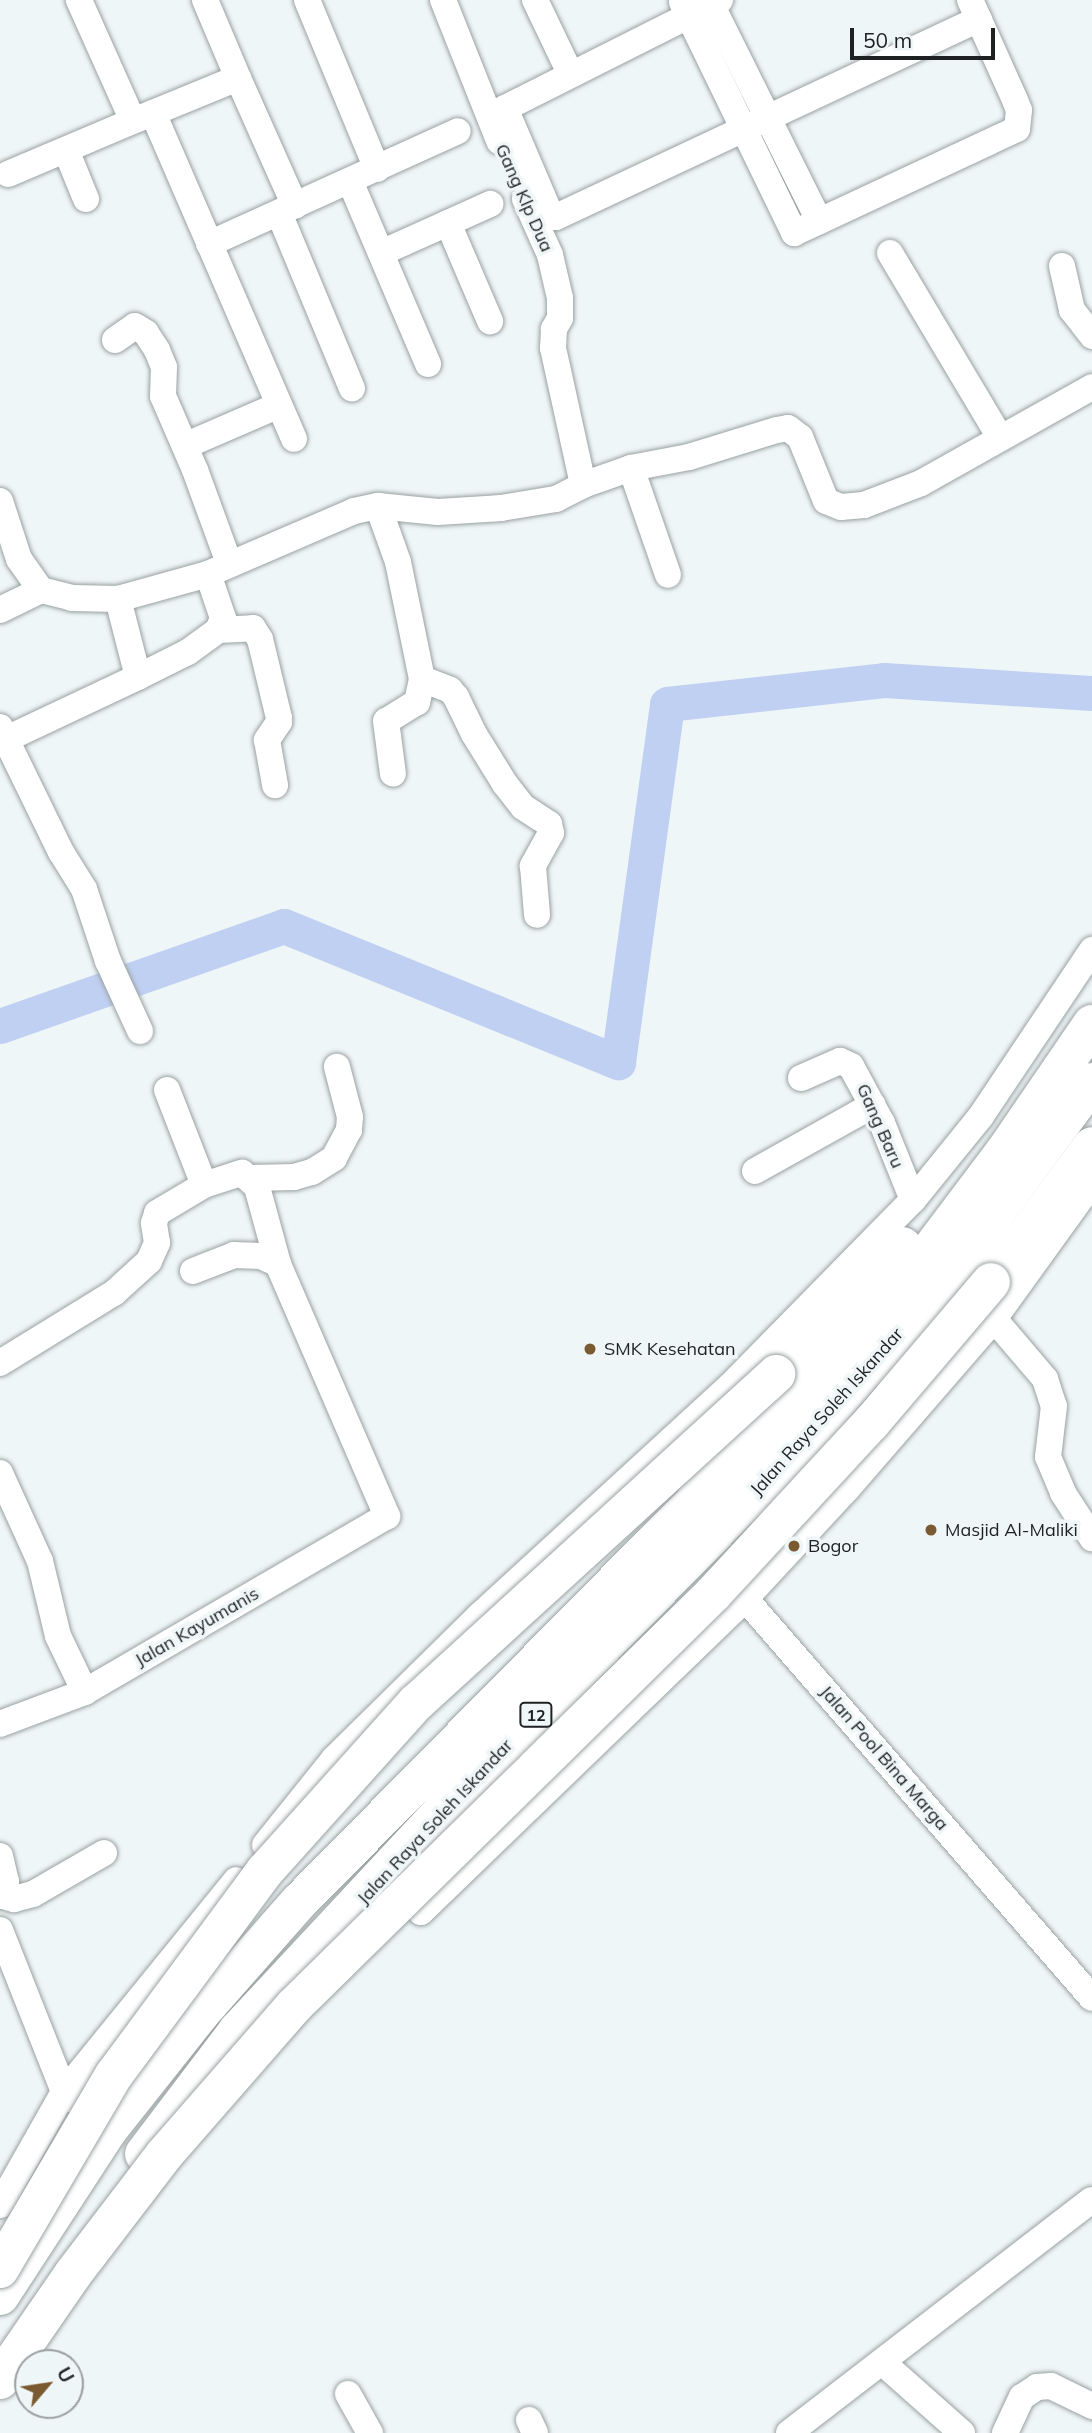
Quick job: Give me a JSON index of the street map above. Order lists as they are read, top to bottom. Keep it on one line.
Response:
{"streets":{"highway":["Jalan Raya Soleh Iskandar","12"],"street":["Gang Klp Dua","Gang Baru","Jalan Kayumanis","Jalan Pool Bina Marga"]},"crossings":[["Jalan Raya Soleh Iskandar","Jalan Pool Bina Marga"]],"places":["SMK Kesehatan","Masjid Al-Maliki","Bogor"],"scale_bar":"50 m","north":"top right"}
